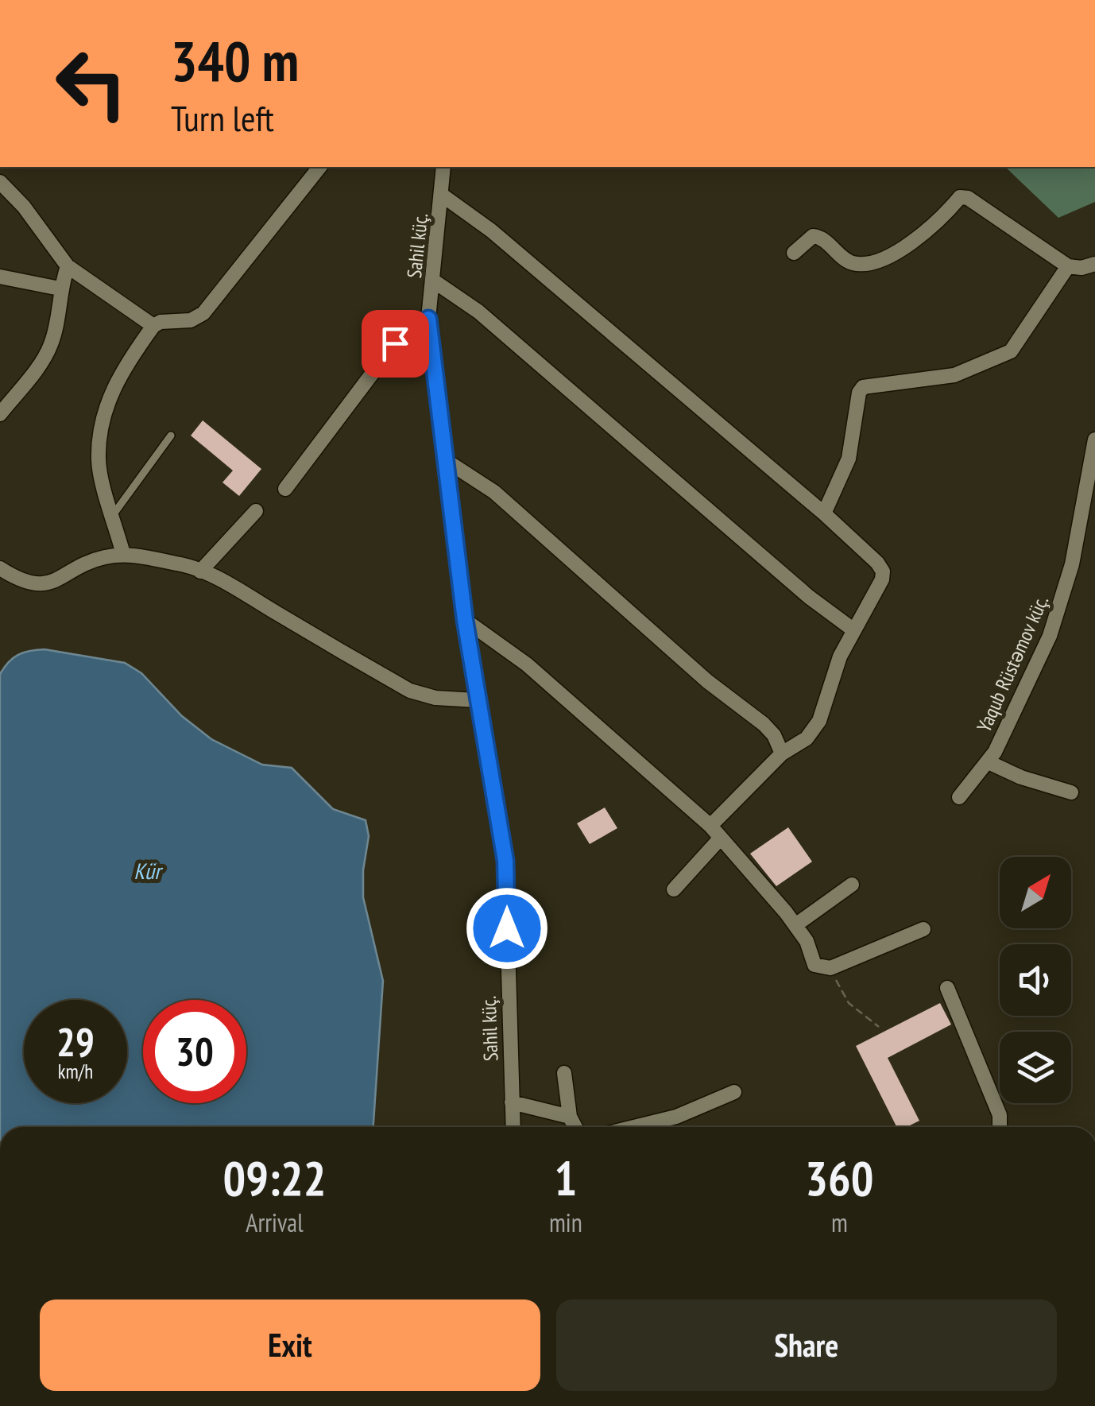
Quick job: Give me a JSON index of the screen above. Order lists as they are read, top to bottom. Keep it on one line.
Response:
{"streets":{"street":["Sahil küç.","Yaqub Rüstəmov küç."]},"water":["Kür"],"north":"top right","page":{"turn":["340 m","Turn left"],"speed":"29 km/h","limit":"30","eta":["09:22","Arrival","1","min","360","m"],"buttons":["Exit","Share"]}}
